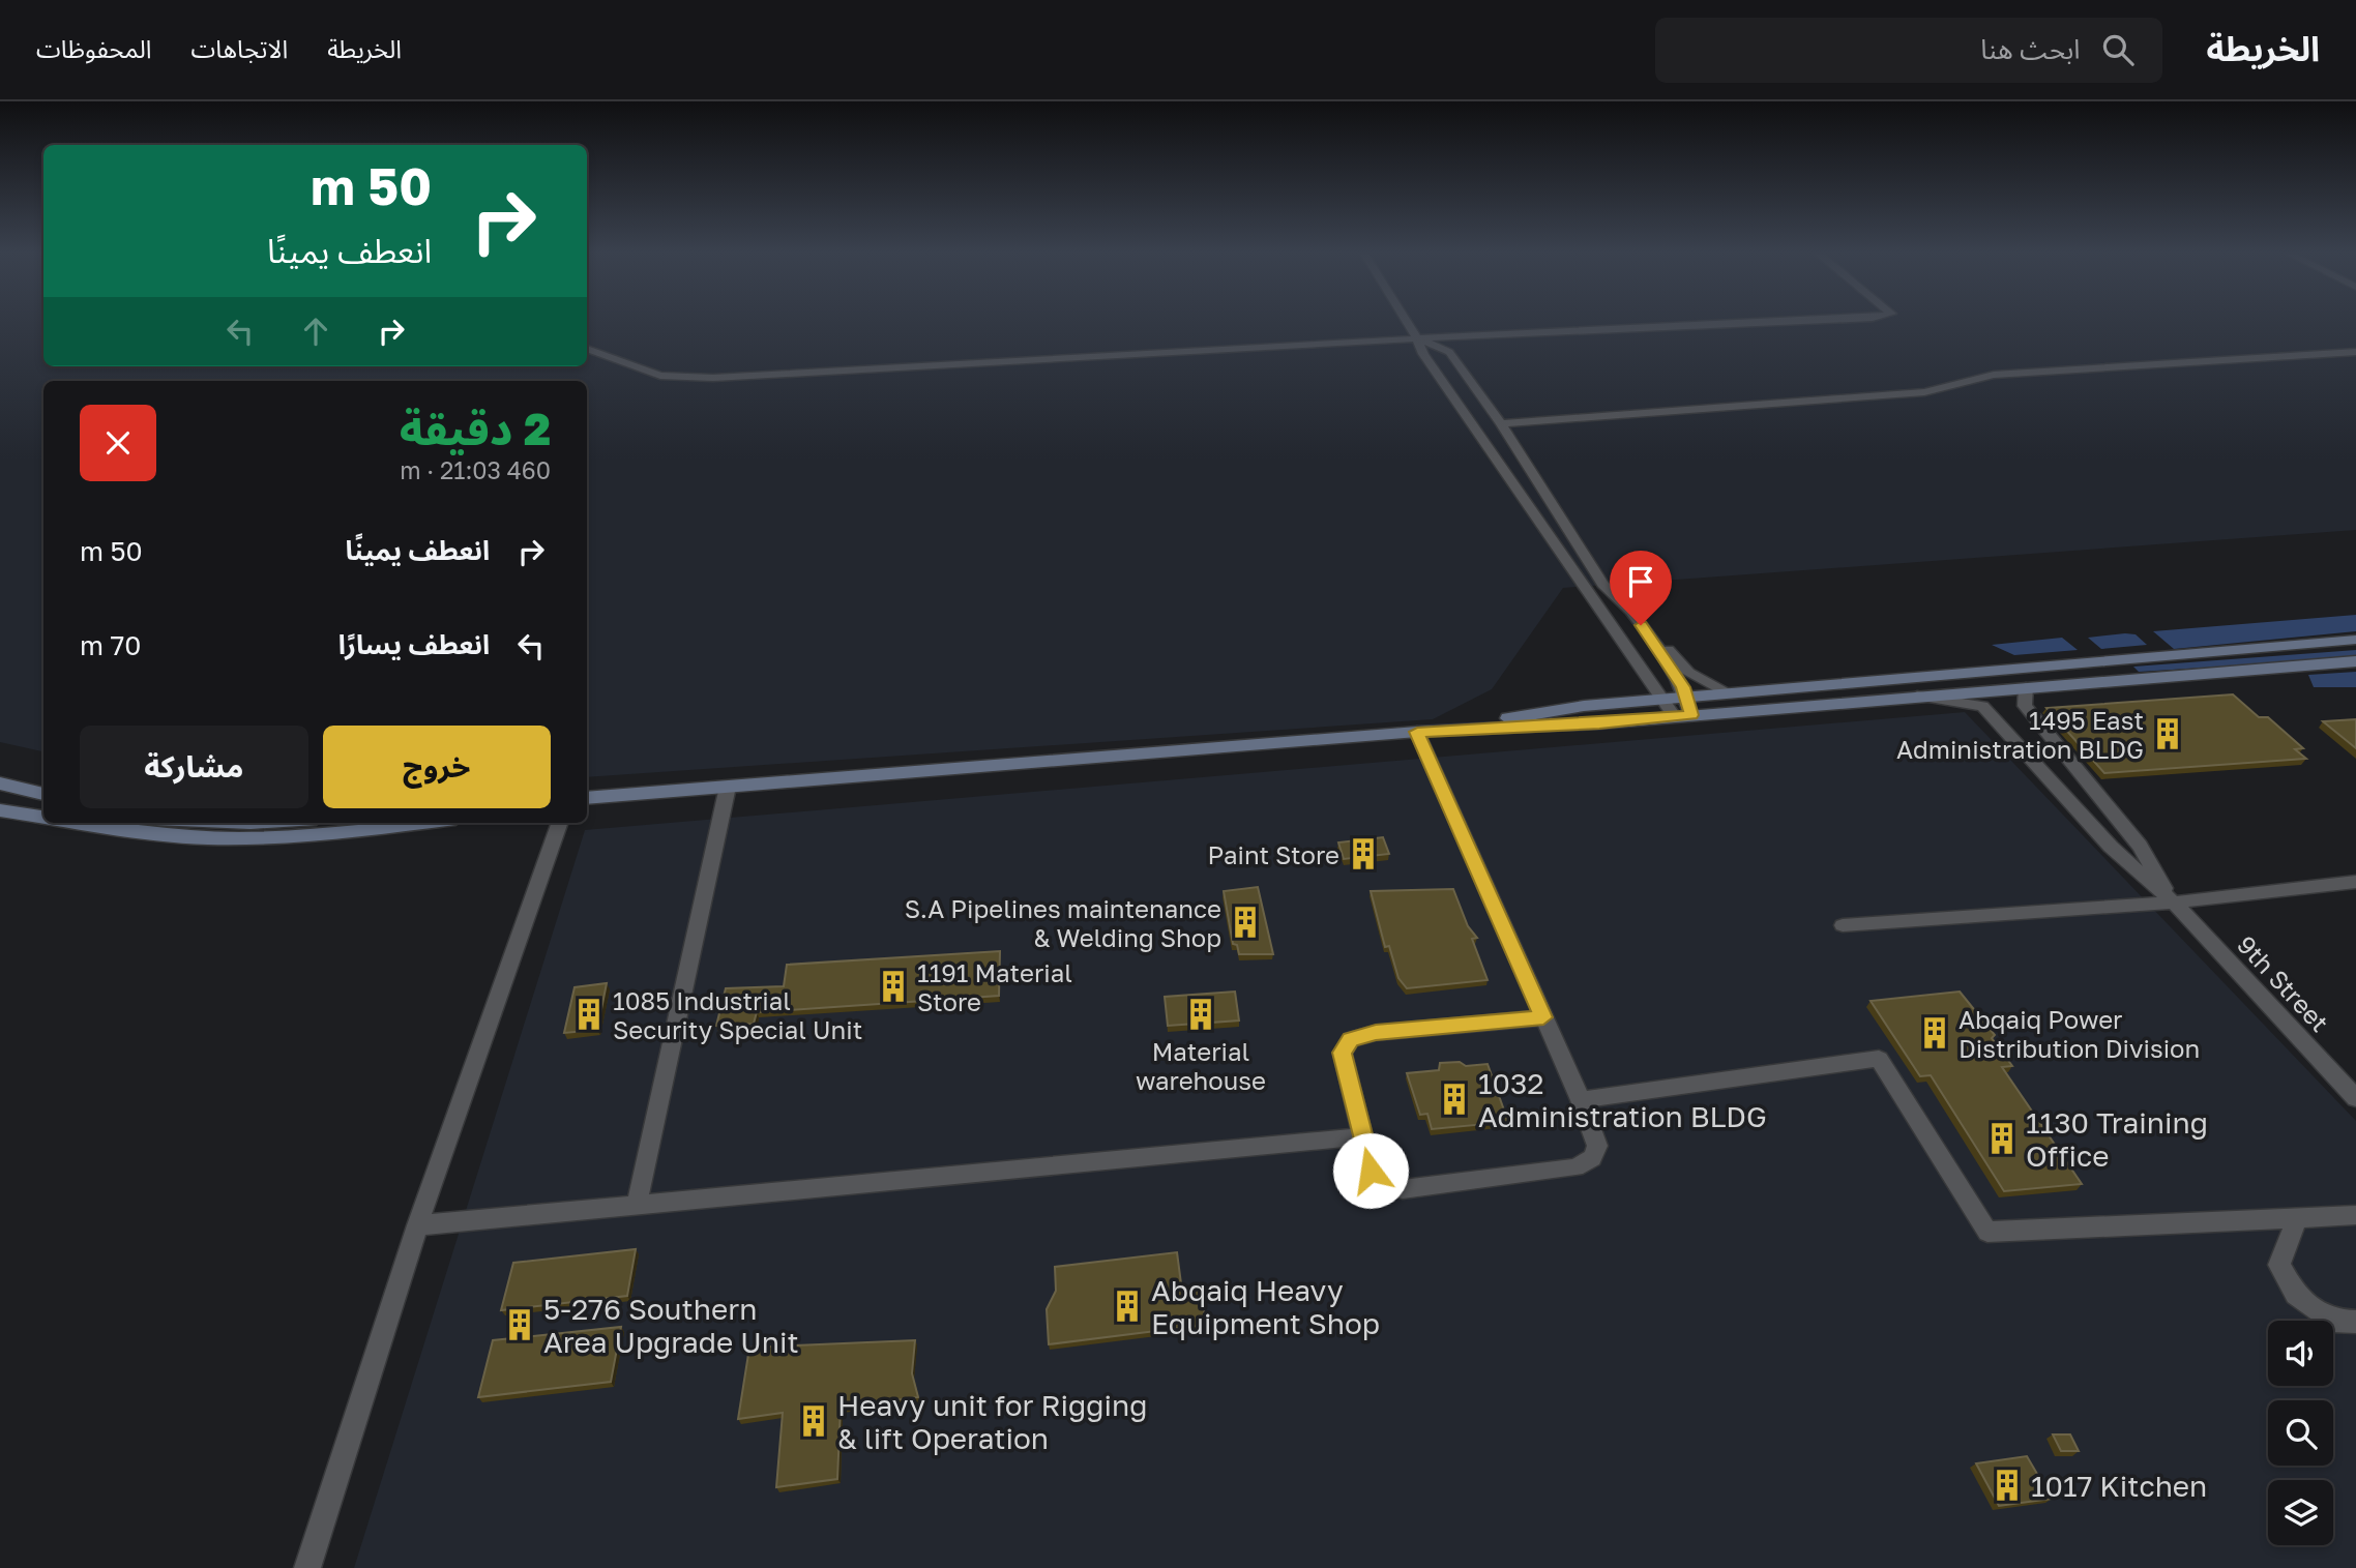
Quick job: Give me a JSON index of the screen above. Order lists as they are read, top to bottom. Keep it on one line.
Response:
{"streets":{"street":["9th Street"]},"places":{"building":["1495 East Administration BLDG","Paint Store","S.A Pipelines maintenance & Welding Shop","1191 Material Store","1085 Industrial Security Special Unit","Material warehouse","Abqaiq Power Distribution Division","1032 Administration BLDG","1130 Training Office","Abqaiq Heavy Equipment Shop","5-276 Southern Area Upgrade Unit","Heavy unit for Rigging & lift Operation","1017 Kitchen"]},"page":{"header":"الخريطة","search":"ابحث هنا","nav":["الخريطة","الاتجاهات","المحفوظات"],"turn":["50 m","انعطف يمينًا"],"heading":["2 دقيقة","460 m · 21:03"],"list":[{"name":"انعطف يمينًا","value":"50 m"},{"name":"انعطف يسارًا","value":"70 m"}],"buttons":["خروج","مشاركة"]}}
